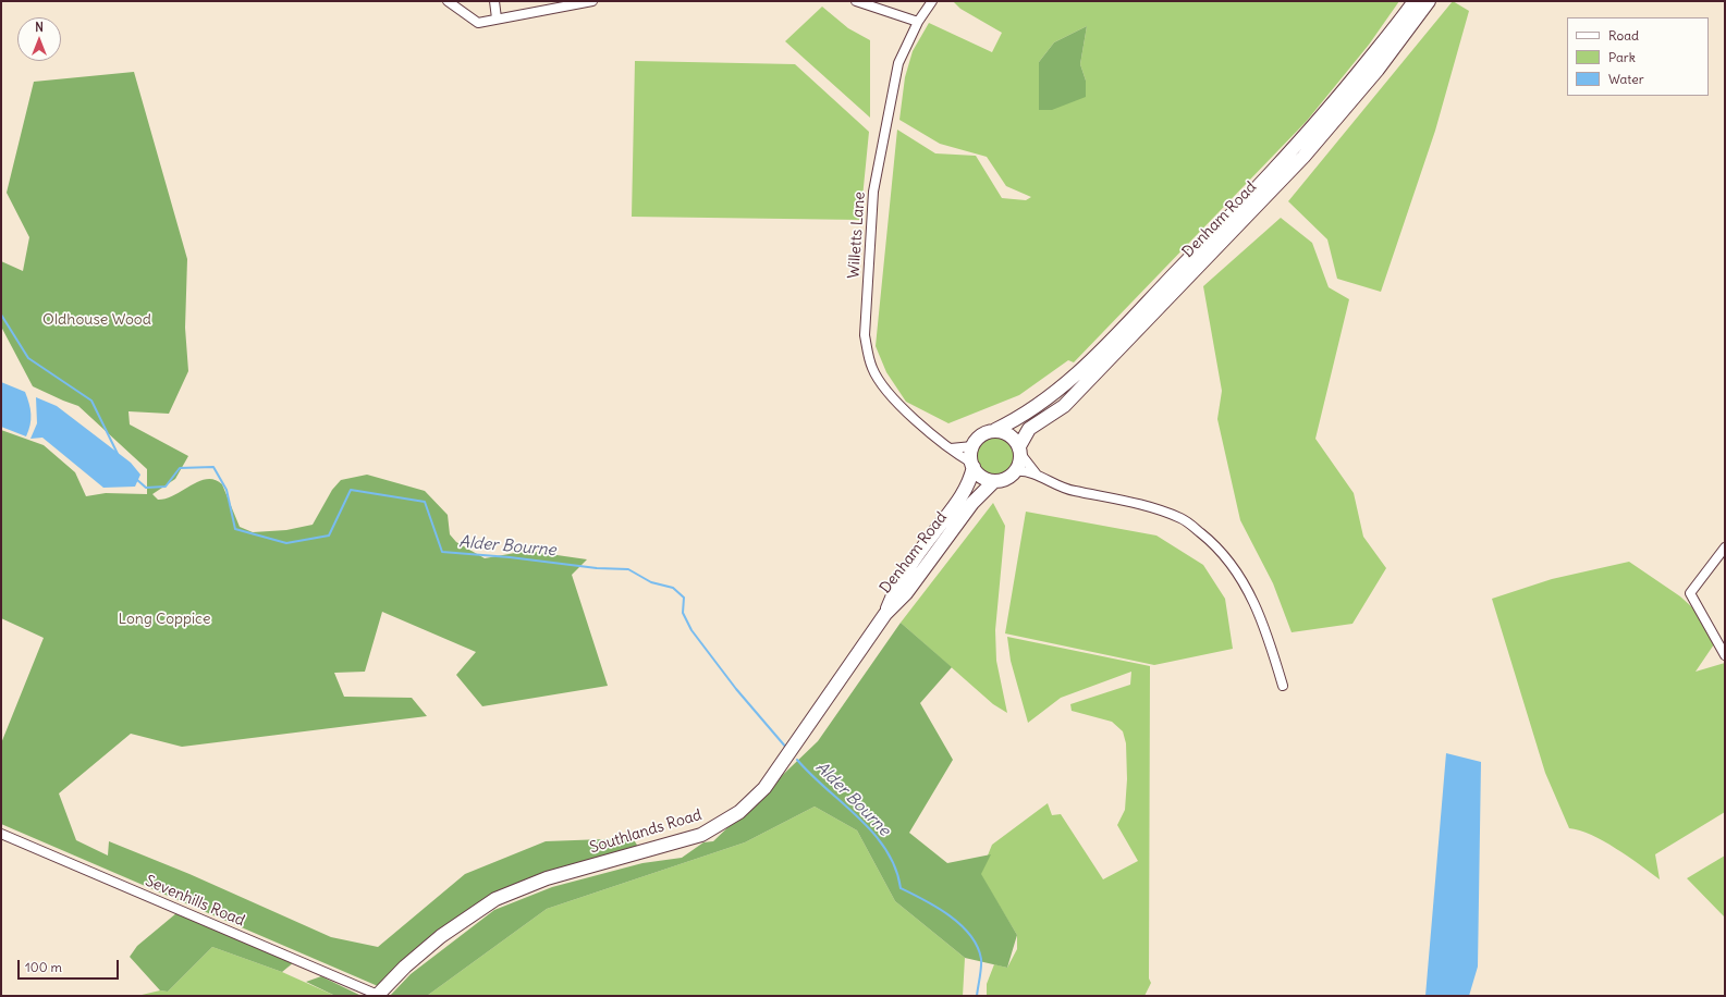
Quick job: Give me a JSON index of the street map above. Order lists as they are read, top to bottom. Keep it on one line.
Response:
{"streets":{"main road":["Denham Road","Southlands Road"],"street":["Willetts Lane","Sevenhills Road"]},"crossings":[["Denham Road","Willetts Lane"],["Denham Road","Southlands Road"],["Southlands Road","Sevenhills Road"]],"water":["Alder Bourne"],"parks":["Oldhouse Wood","Long Coppice"],"legend":["Road","Park","Water"],"scale_bar":"100 m","north":"top"}
